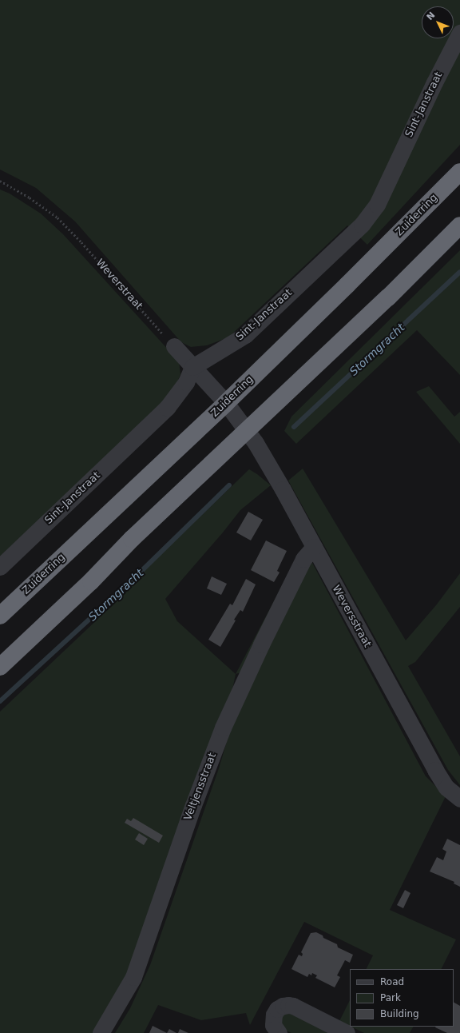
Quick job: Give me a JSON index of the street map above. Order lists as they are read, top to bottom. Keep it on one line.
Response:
{"streets":{"highway":["Zuiderring"],"street":["Sint-Janstraat","Weversstraat","Veltjensstraat"],"path":["Weverstraat"]},"crossings":[["Zuiderring","Weversstraat"],["Weversstraat","Veltjensstraat"]],"water":["Stormgracht"],"legend":["Road","Park","Building"],"north":"top left"}
